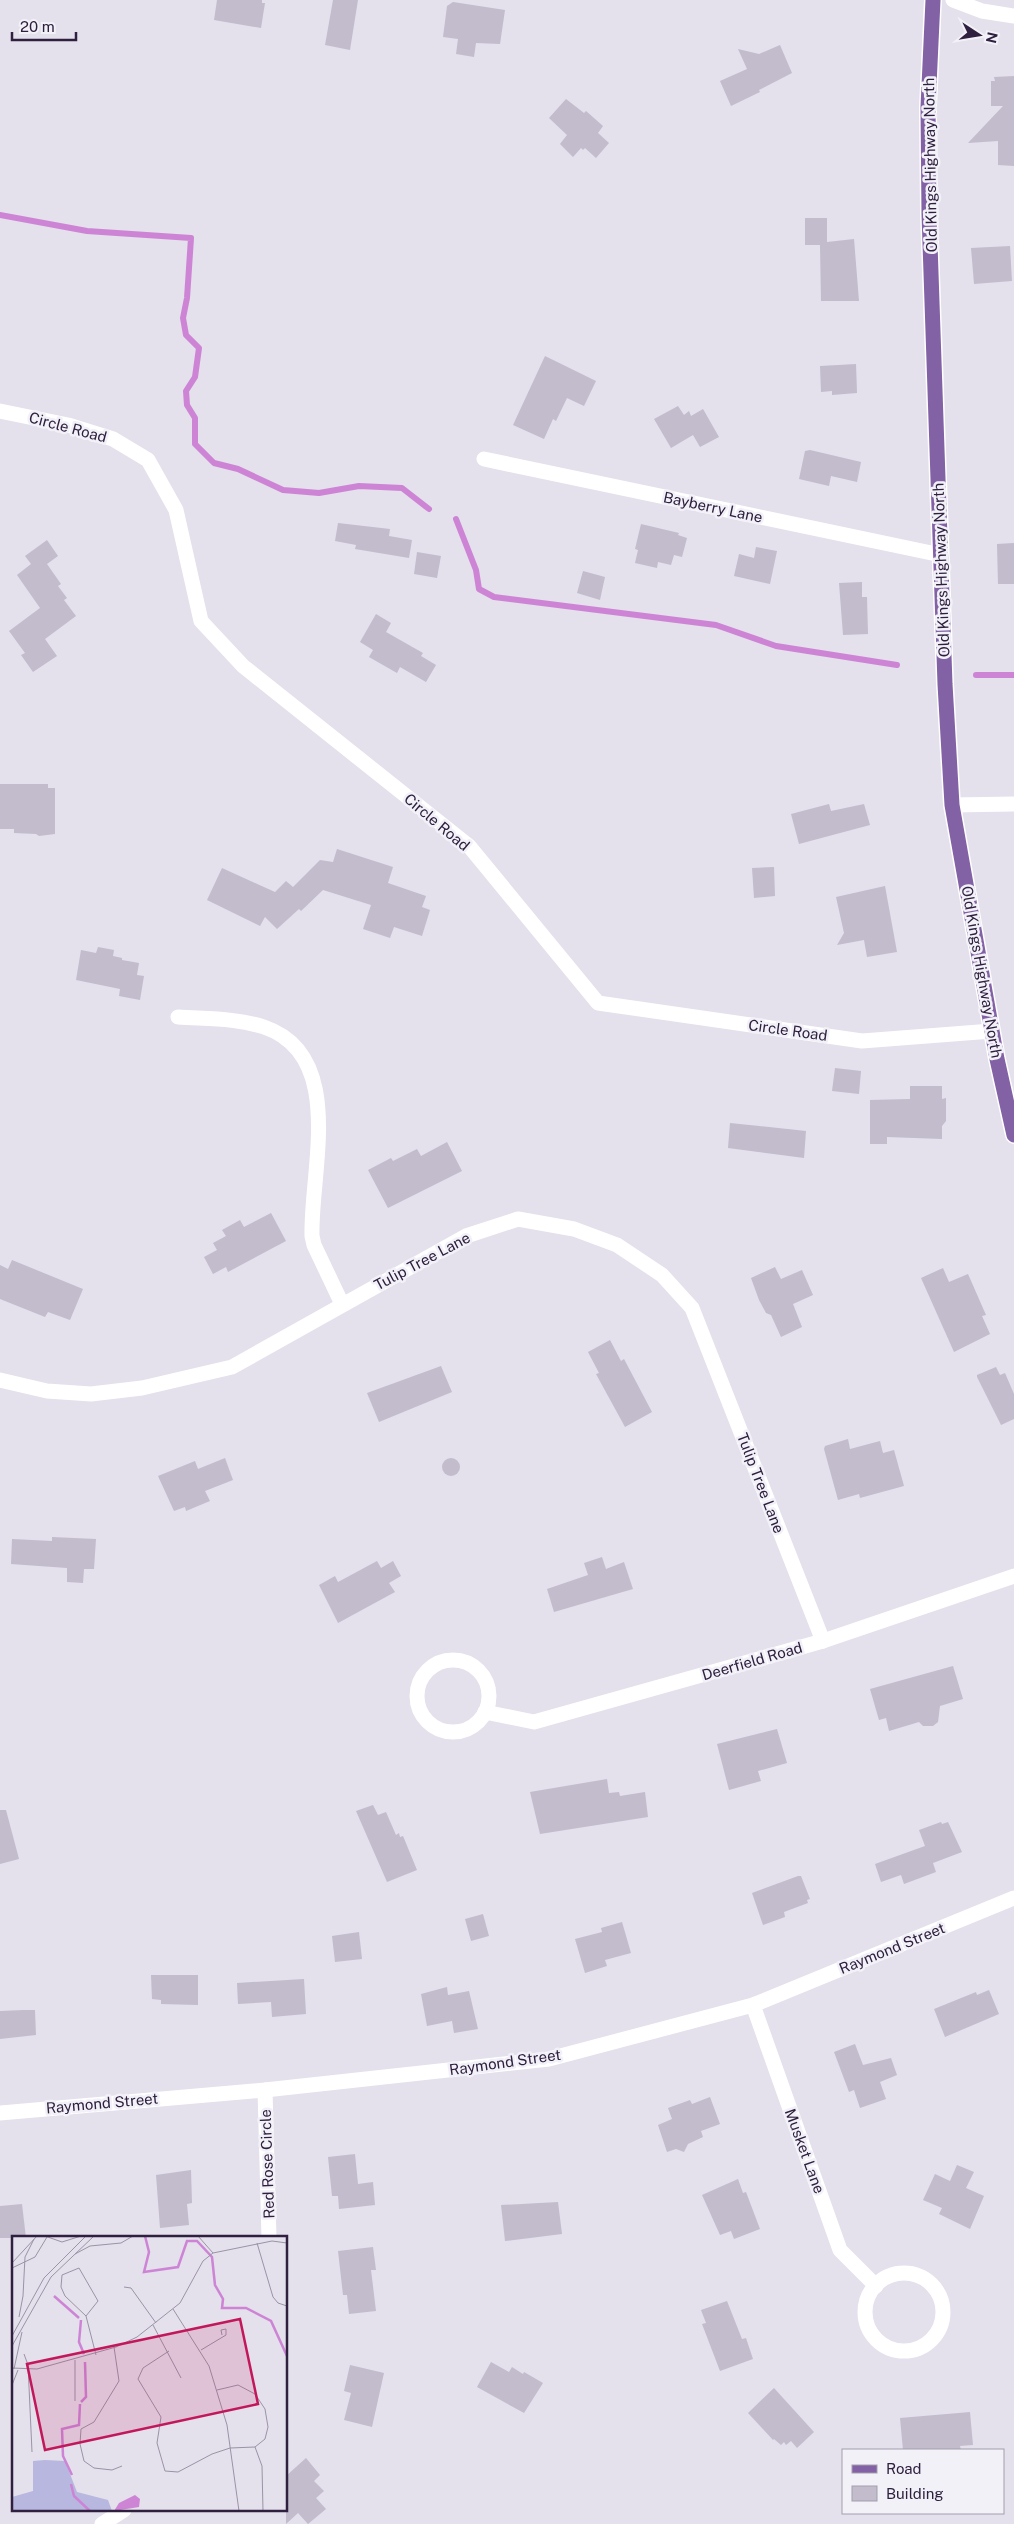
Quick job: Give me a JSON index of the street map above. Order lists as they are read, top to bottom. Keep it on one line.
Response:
{"streets":{"main road":["Old Kings Highway North"],"street":["Circle Road","Bayberry Lane","Tulip Tree Lane","Deerfield Road","Raymond Street","Musket Lane","Red Rose Circle"]},"crossings":[["Old Kings Highway North","Circle Road"],["Old Kings Highway North","Bayberry Lane"],["Tulip Tree Lane","Deerfield Road"],["Raymond Street","Musket Lane"],["Raymond Street","Red Rose Circle"]],"legend":["Road","Building"],"scale_bar":"20 m","north":"right"}
